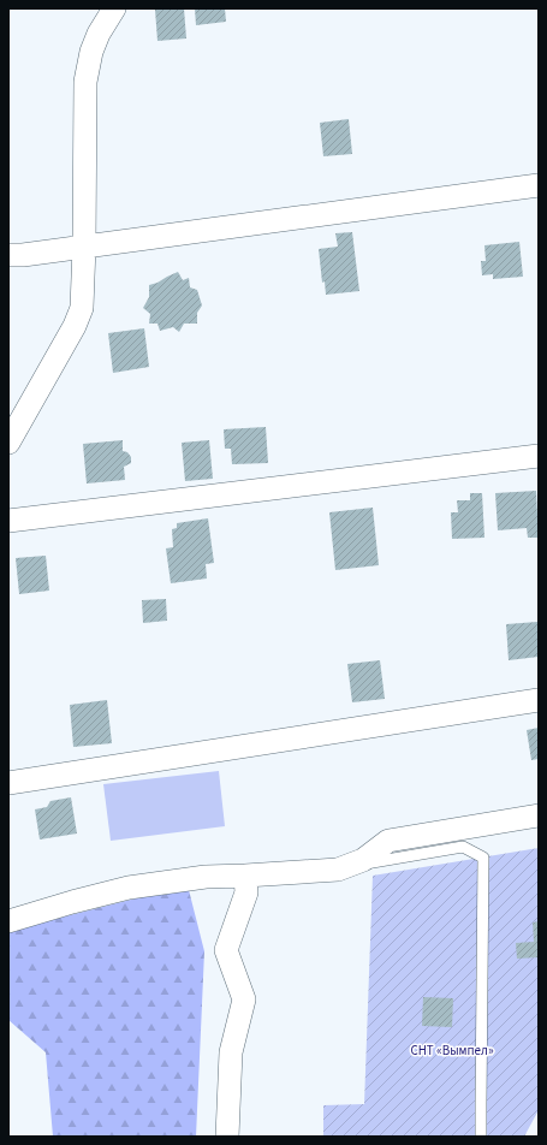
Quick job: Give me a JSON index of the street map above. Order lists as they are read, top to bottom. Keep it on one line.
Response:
{"parks":["СНТ «Вымпел»"]}
